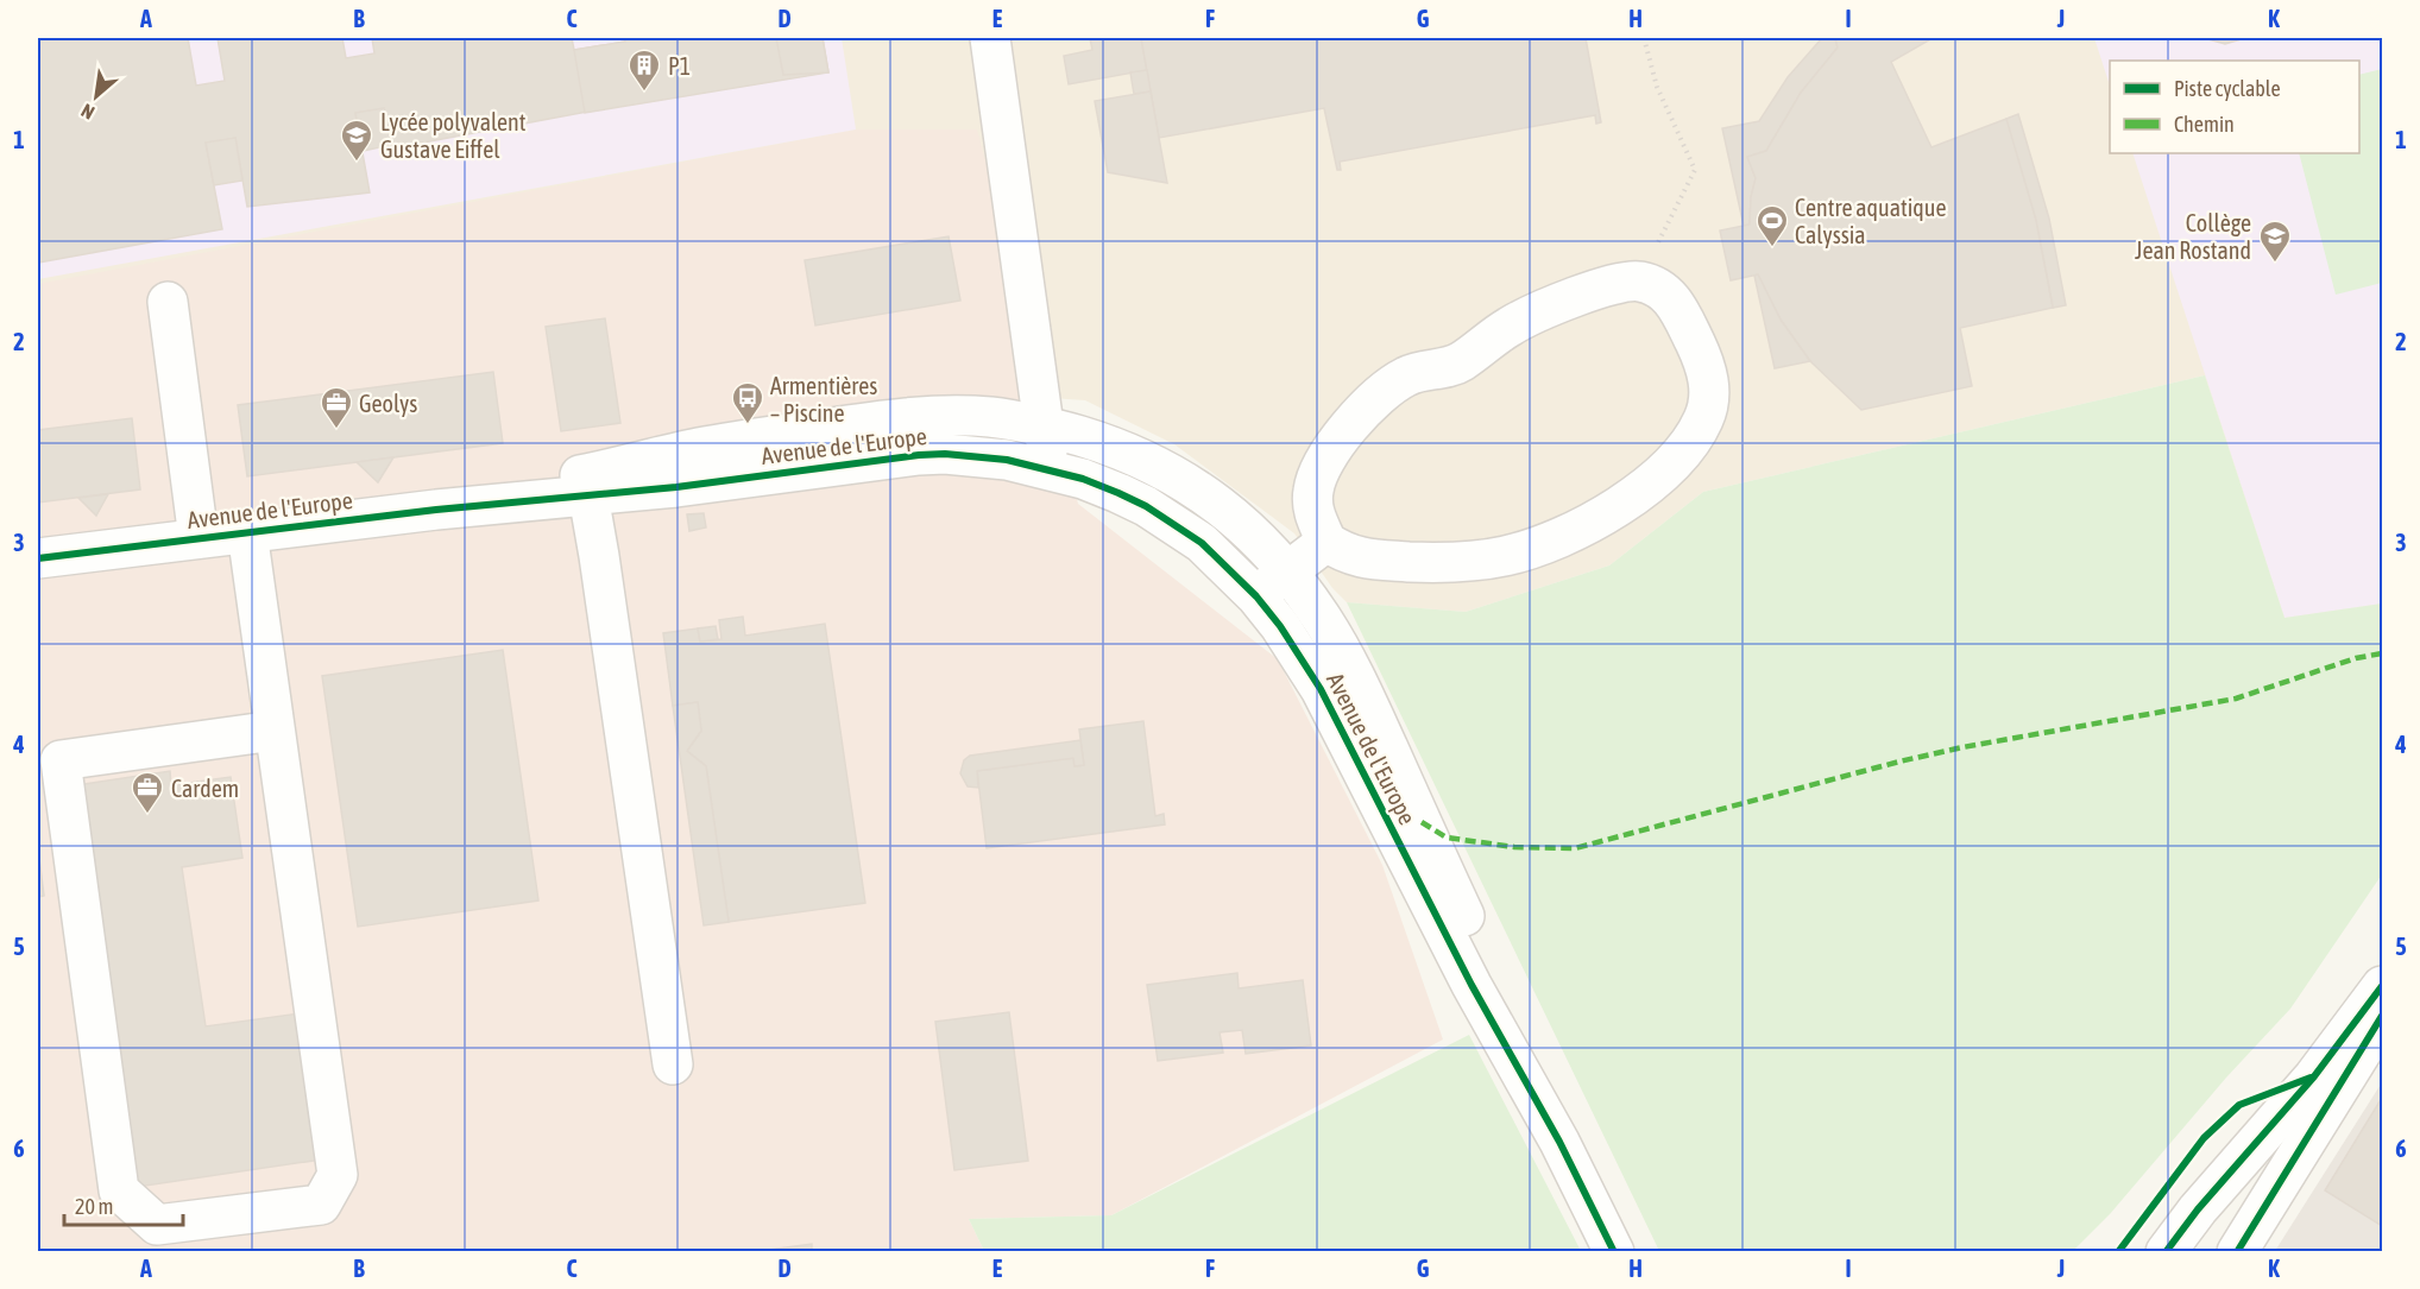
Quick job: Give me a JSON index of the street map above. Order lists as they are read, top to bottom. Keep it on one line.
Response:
{"streets":{"street":["Avenue de l'Europe"]},"places":{"building":["P1"],"school or university":["Lycée polyvalent Gustave Eiffel","Collège Jean Rostand"],"sports":["Centre aquatique Calyssia"],"bus stop":["Armentières – Piscine"],"office":["Geolys","Cardem"]},"legend":["Piste cyclable","Chemin"],"scale_bar":"20 m","north":"bottom left","grid":{"columns":["A","B","C","D","E","F","G","H","I","J","K"],"rows":["1","2","3","4","5","6"]}}
